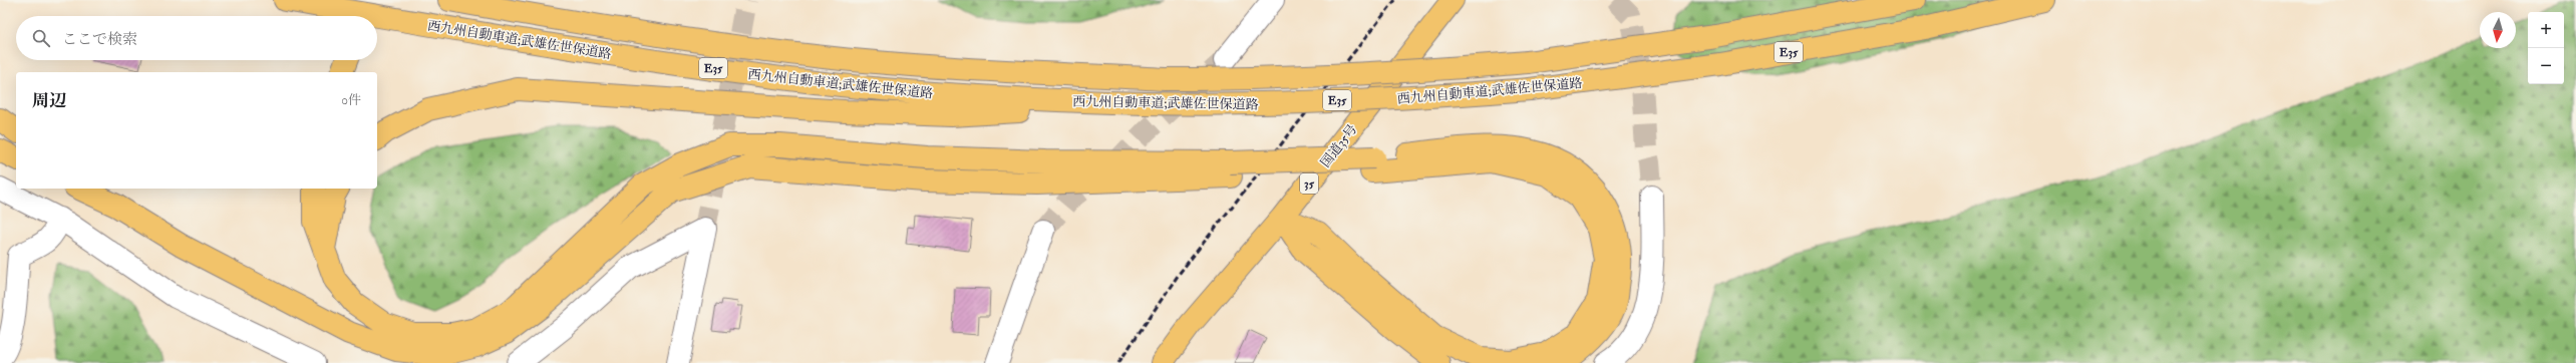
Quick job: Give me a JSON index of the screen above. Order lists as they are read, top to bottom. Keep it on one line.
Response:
{"streets":{"highway":["西九州自動車道;武雄佐世保道路","E35","国道35号","35"]},"north":"bottom","page":{"map_buttons":["+","−"],"search":"ここで検索","heading":["周辺","0件"]}}
